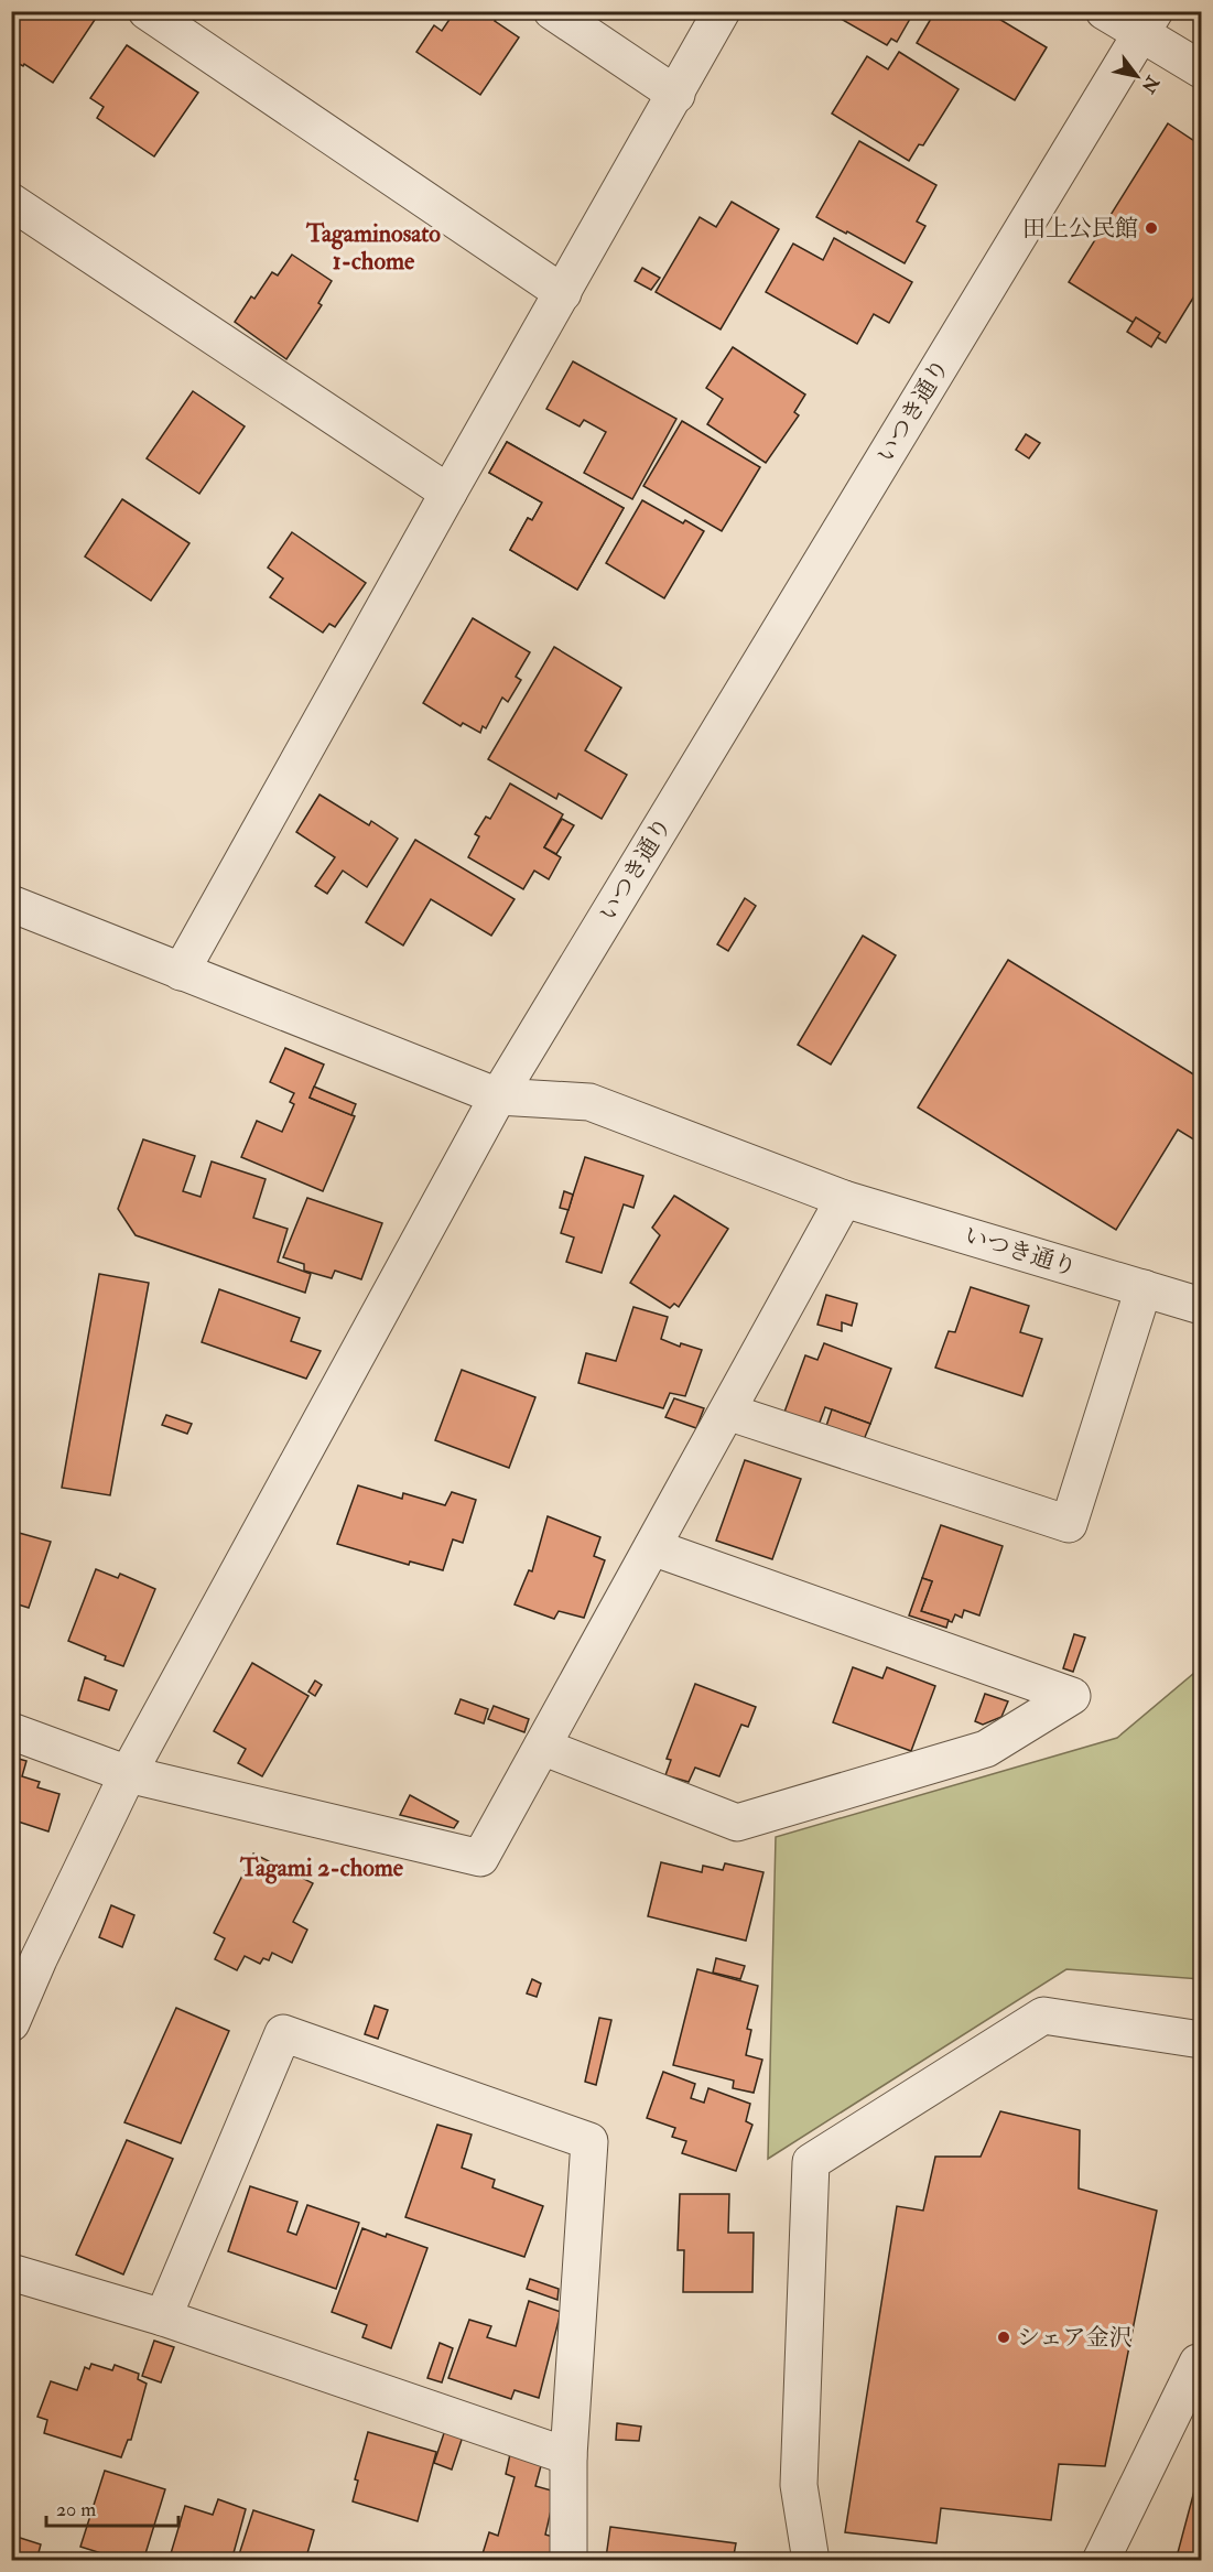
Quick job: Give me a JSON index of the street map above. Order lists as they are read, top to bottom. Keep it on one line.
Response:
{"streets":{"street":["いつき通り"]},"districts":["Tagaminosato 1-chome","Tagami 2-chome"],"places":["田上公民館","シェア金沢"],"scale_bar":"20 m","north":"bottom right"}
